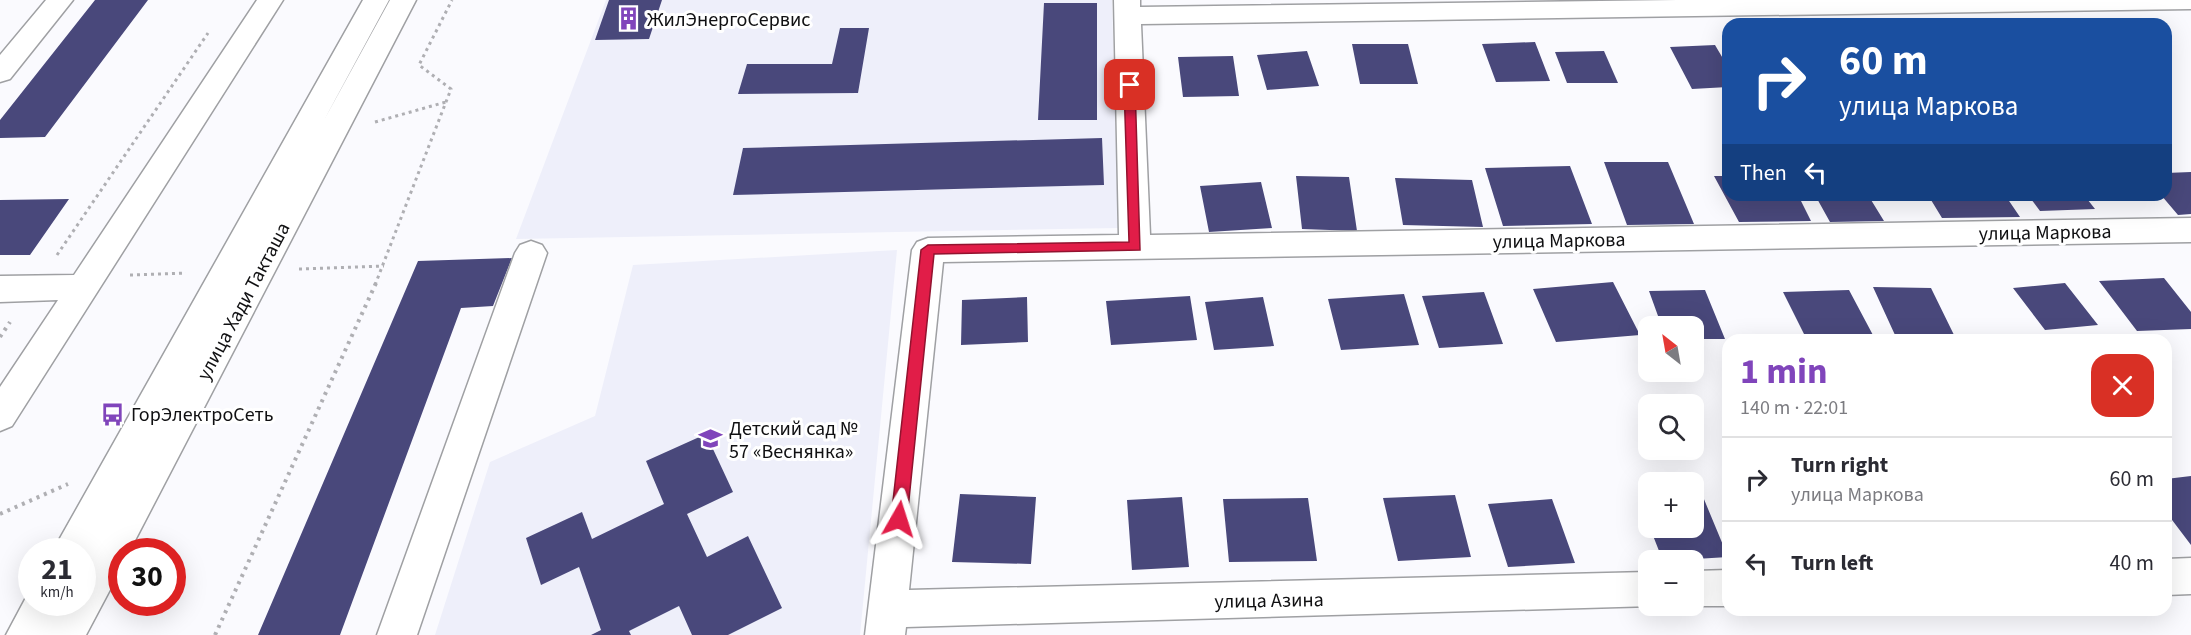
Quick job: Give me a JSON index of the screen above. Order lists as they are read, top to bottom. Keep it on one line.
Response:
{"streets":{"street":["улица Маркова","улица Хади Такташа","улица Азина"]},"crossings":[["улица Маркова","улица Азина"]],"places":{"building":["ЖилЭнергоСервис"],"bus stop":["ГорЭлектроСеть"],"school or university":["Детский сад № 57 «Веснянка»"]},"north":"top left","page":{"turn":["60 m","улица Маркова"],"then":"Then","map_buttons":["+","−"],"heading":["1 min","140 m · 22:01"],"list":[{"name":"Turn right","note":"улица Маркова","value":"60 m"},{"name":"Turn left","value":"40 m"}],"speed":"21 km/h","limit":"30"}}
